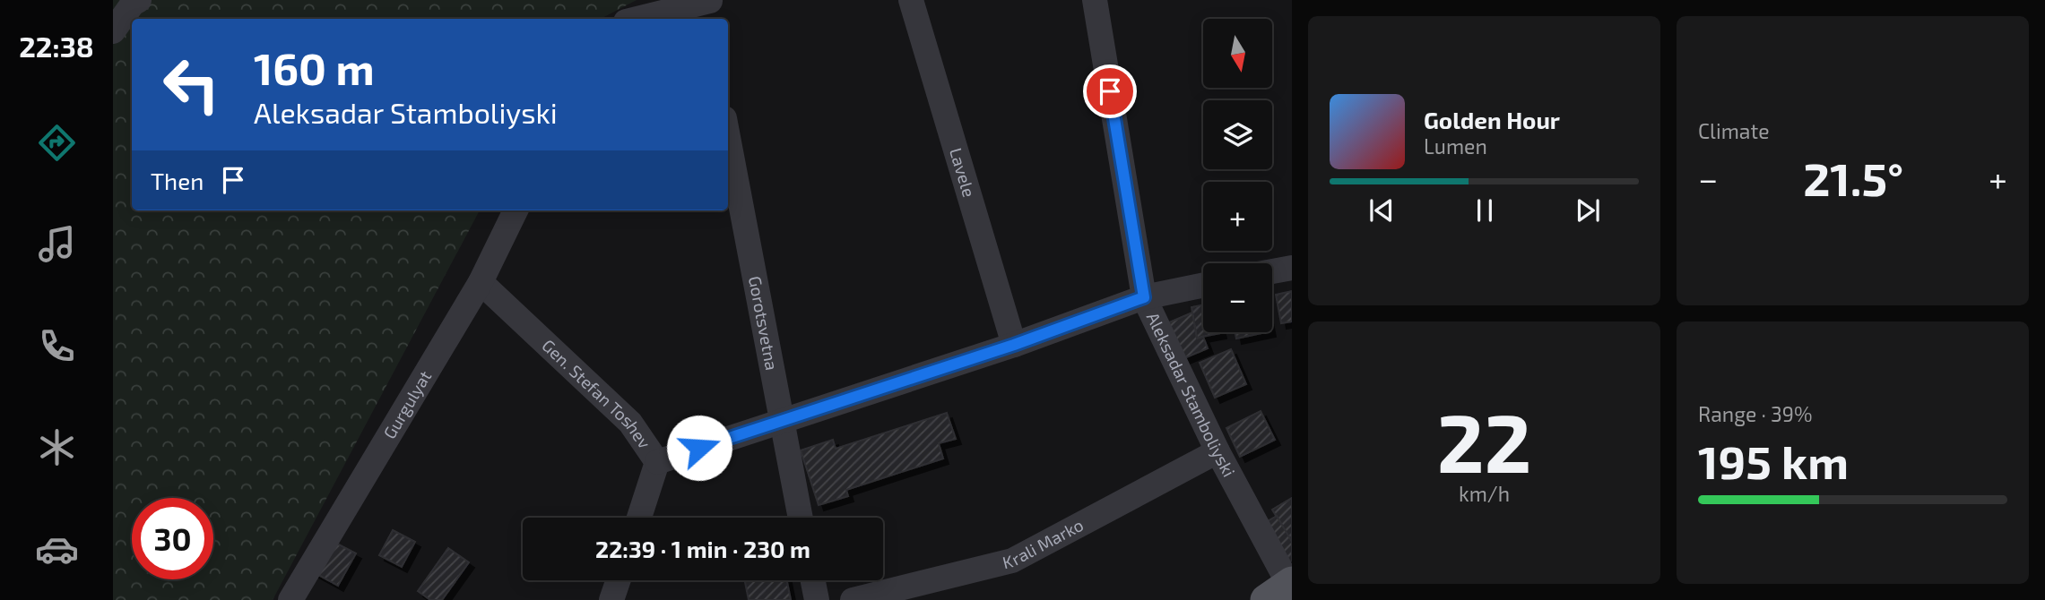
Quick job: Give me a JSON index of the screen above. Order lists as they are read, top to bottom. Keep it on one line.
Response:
{"streets":{"street":["Lavele","Gorotsvetna","Aleksadar Stamboliyski","Gen. Stefan Toshev","Gurgulyat","Krali Marko"]},"crossings":[["Aleksadar Stamboliyski","Krali Marko"],["Gen. Stefan Toshev","Gurgulyat"]],"north":"bottom","page":{"tabs":"22:38","tile":["Climate",["22","km/h"],["Range · 39%","195 km"]],"map_buttons":["+","−"],"turn":["160 m","Aleksadar Stamboliyski"],"song":["Golden Hour","Lumen"],"then":"Then","heat":["−","21.5°","+"],"limit":"30","trip":"22:39 · 1 min · 230 m"}}
